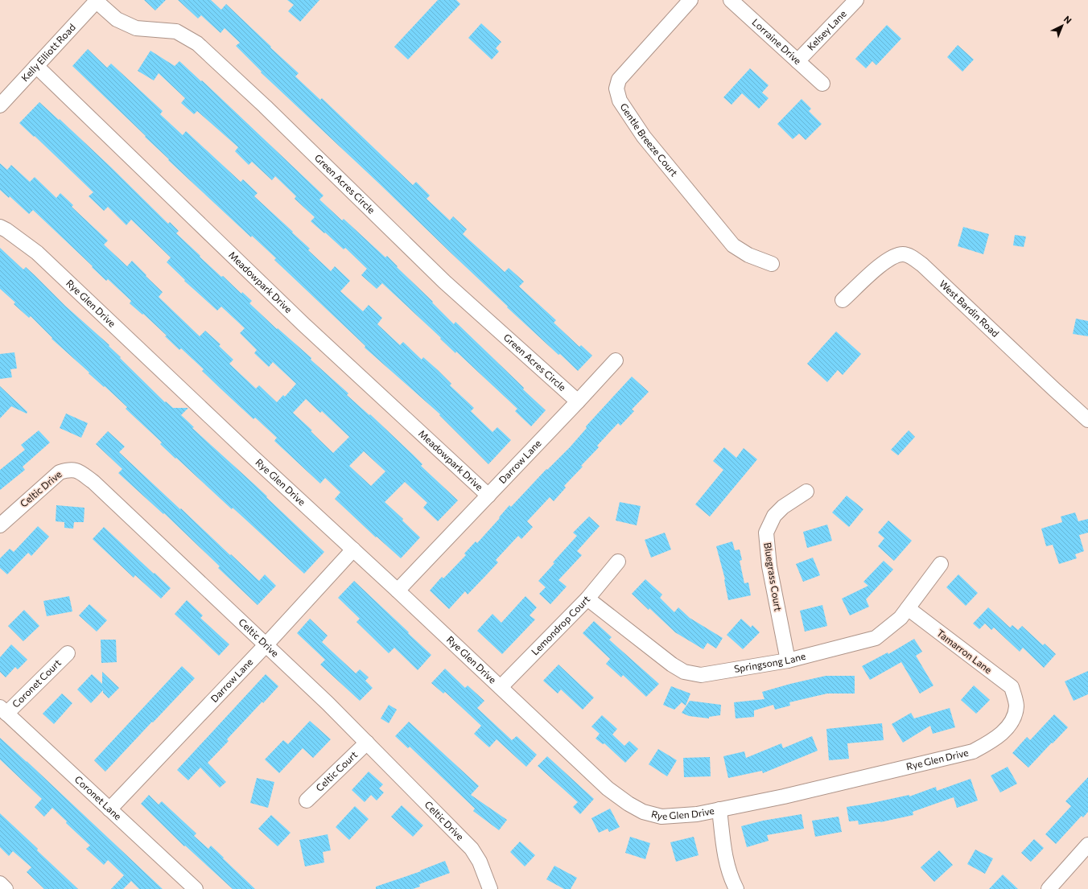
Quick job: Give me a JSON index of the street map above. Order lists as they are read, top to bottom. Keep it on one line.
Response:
{"streets":{"street":["Kelsey Lane","Lorraine Drive","Kelly Elliott Road","Gentle Breeze Court","Green Acres Circle","Meadowpark Drive","Rye Glen Drive","West Bardin Road","Darrow Lane","Celtic Drive","Bluegrass Court","Lemondrop Court","Tamarron Lane","Springsong Lane","Coronet Court","Celtic Court","Coronet Lane"]},"crossings":[["Kelsey Lane","Lorraine Drive"],["Kelly Elliott Road","Green Acres Circle"],["Kelly Elliott Road","Meadowpark Drive"],["Green Acres Circle","Darrow Lane"],["Meadowpark Drive","Darrow Lane"],["Rye Glen Drive","Darrow Lane"],["Rye Glen Drive","Lemondrop Court"],["Rye Glen Drive","Tamarron Lane"],["Darrow Lane","Celtic Drive"],["Darrow Lane","Coronet Lane"],["Celtic Drive","Celtic Court"],["Bluegrass Court","Springsong Lane"],["Lemondrop Court","Springsong Lane"],["Tamarron Lane","Springsong Lane"],["Coronet Court","Coronet Lane"]],"north":"top right"}
